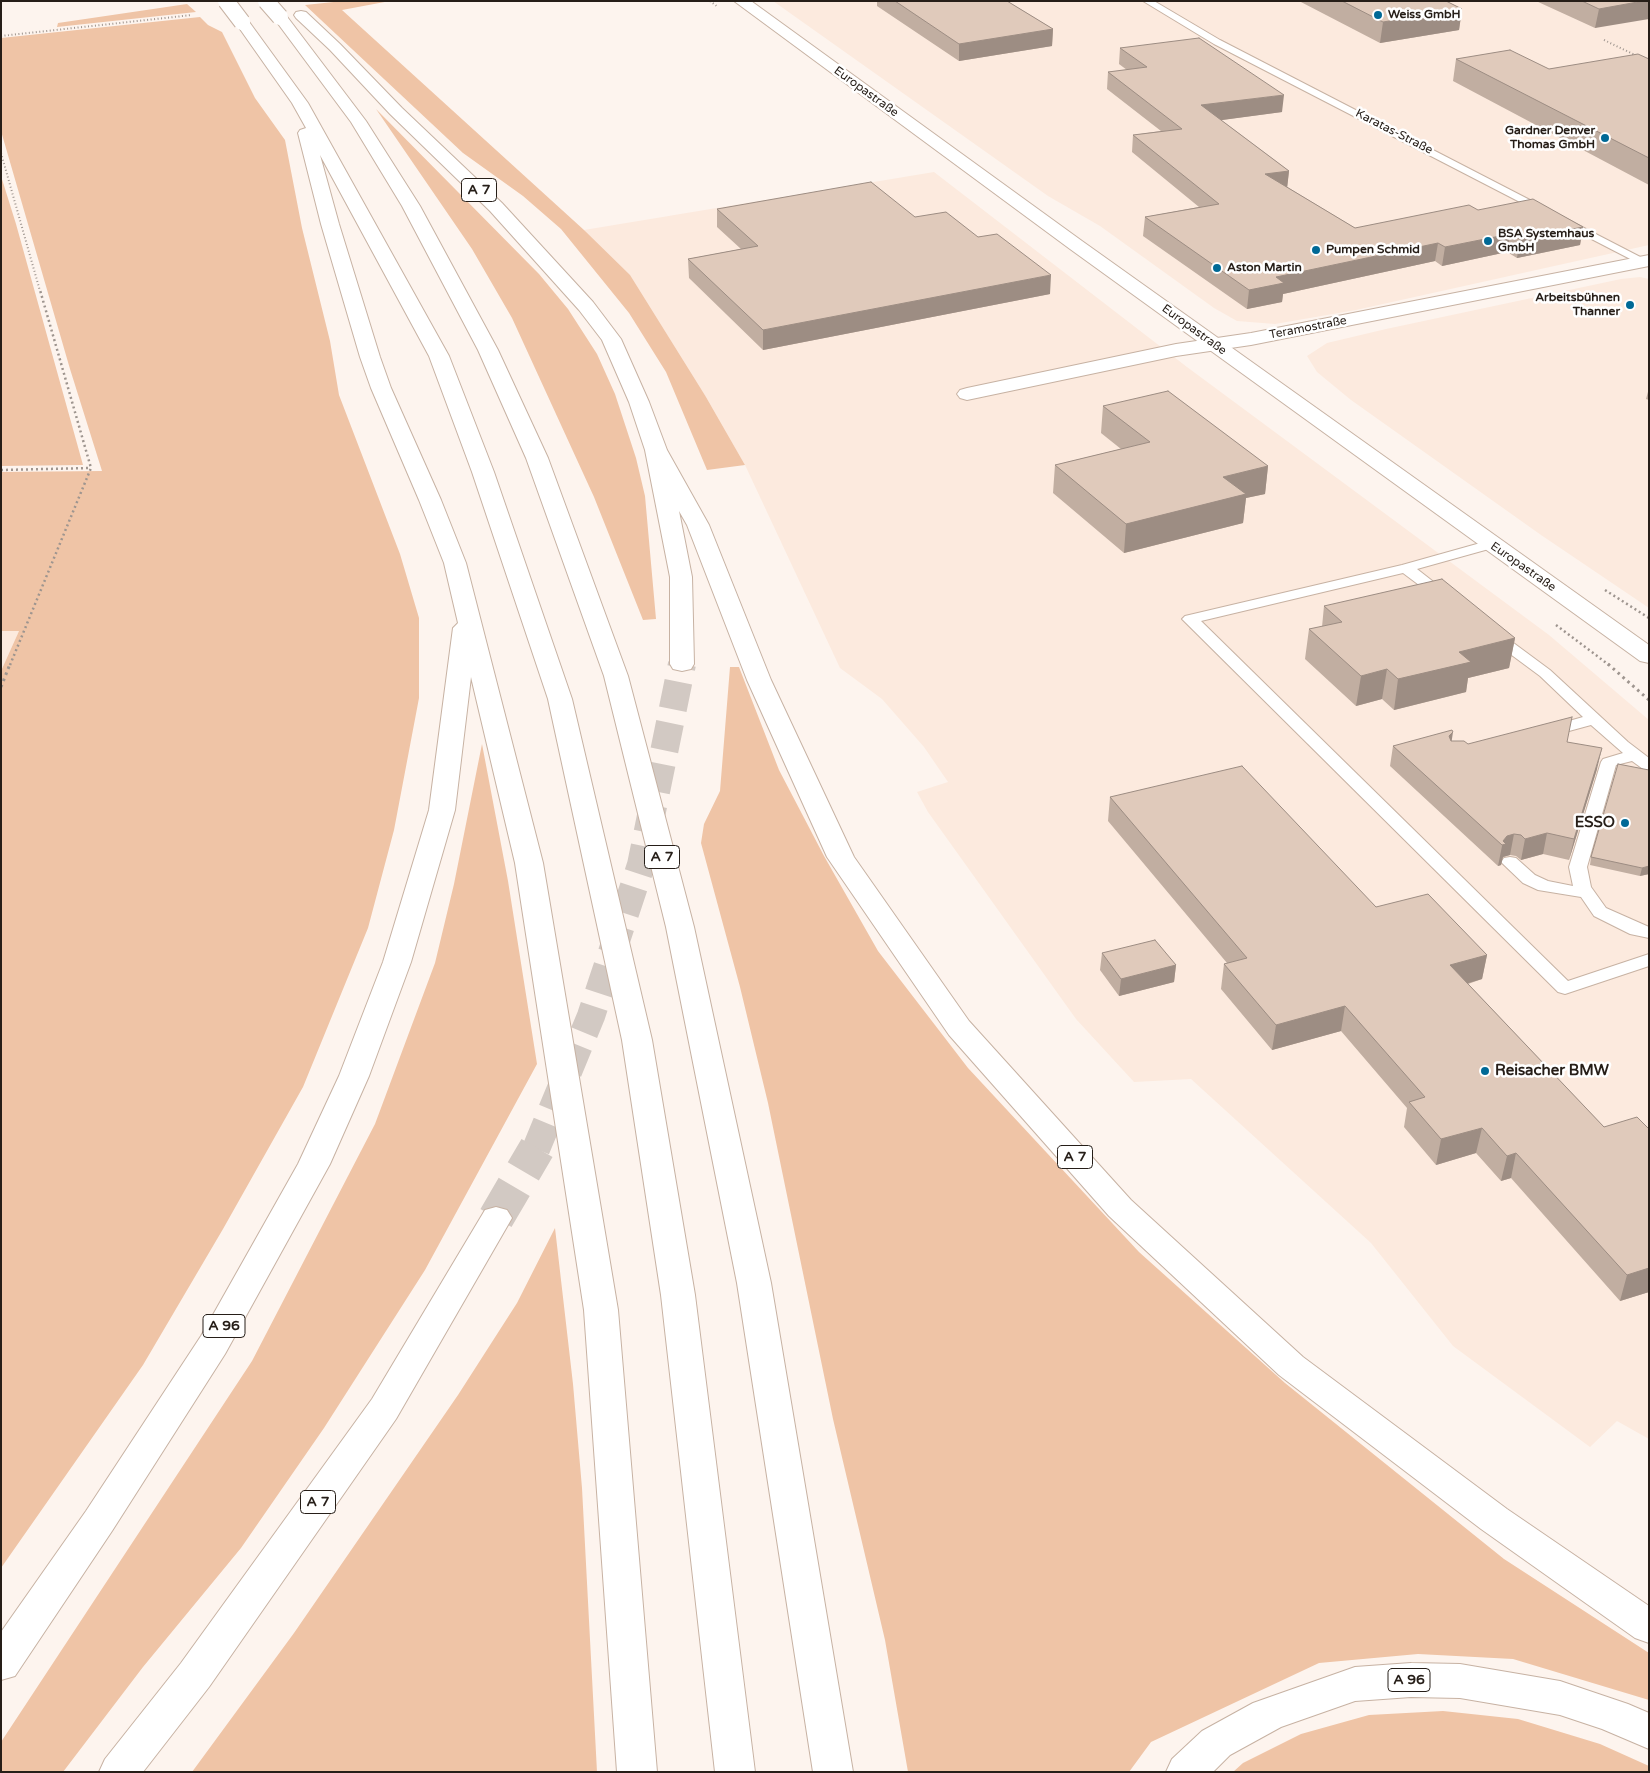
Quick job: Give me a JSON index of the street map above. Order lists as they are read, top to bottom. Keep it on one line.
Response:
{"streets":{"main road":["Europastraße","A 7","Teramostraße","A 96"],"lane":["Karatas-Straße"]},"crossings":[["Europastraße","Teramostraße"],["Karatas-Straße","Teramostraße"]],"places":["Weiss GmbH","Gardner Denver Thomas GmbH","BSA Systemhaus GmbH","Pumpen Schmid","Aston Martin","Arbeitsbühnen Thanner","ESSO","Reisacher BMW"]}
